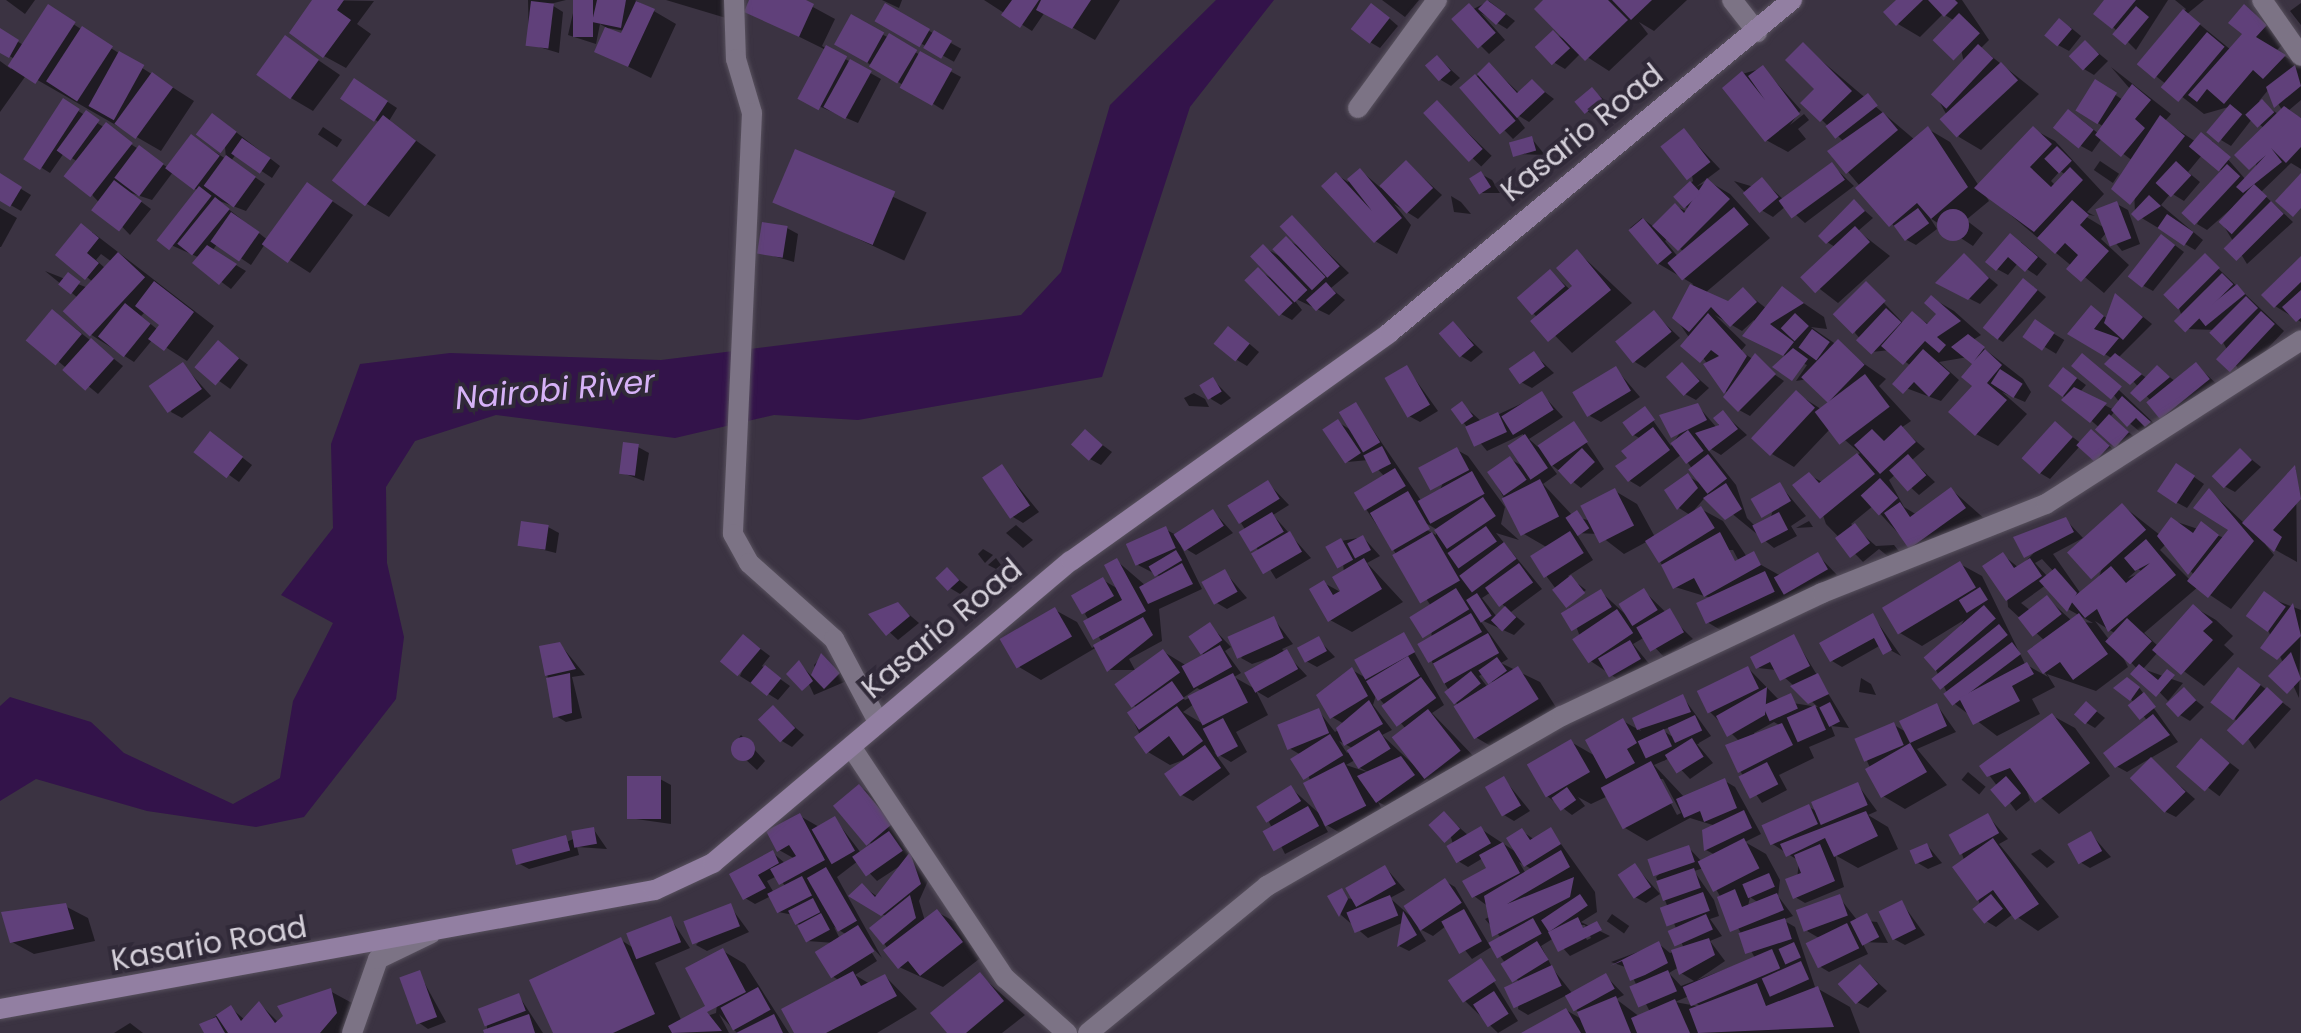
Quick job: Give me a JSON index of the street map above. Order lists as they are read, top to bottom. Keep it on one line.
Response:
{"streets":{"street":["Kasario Road"]},"water":["Nairobi River"]}
